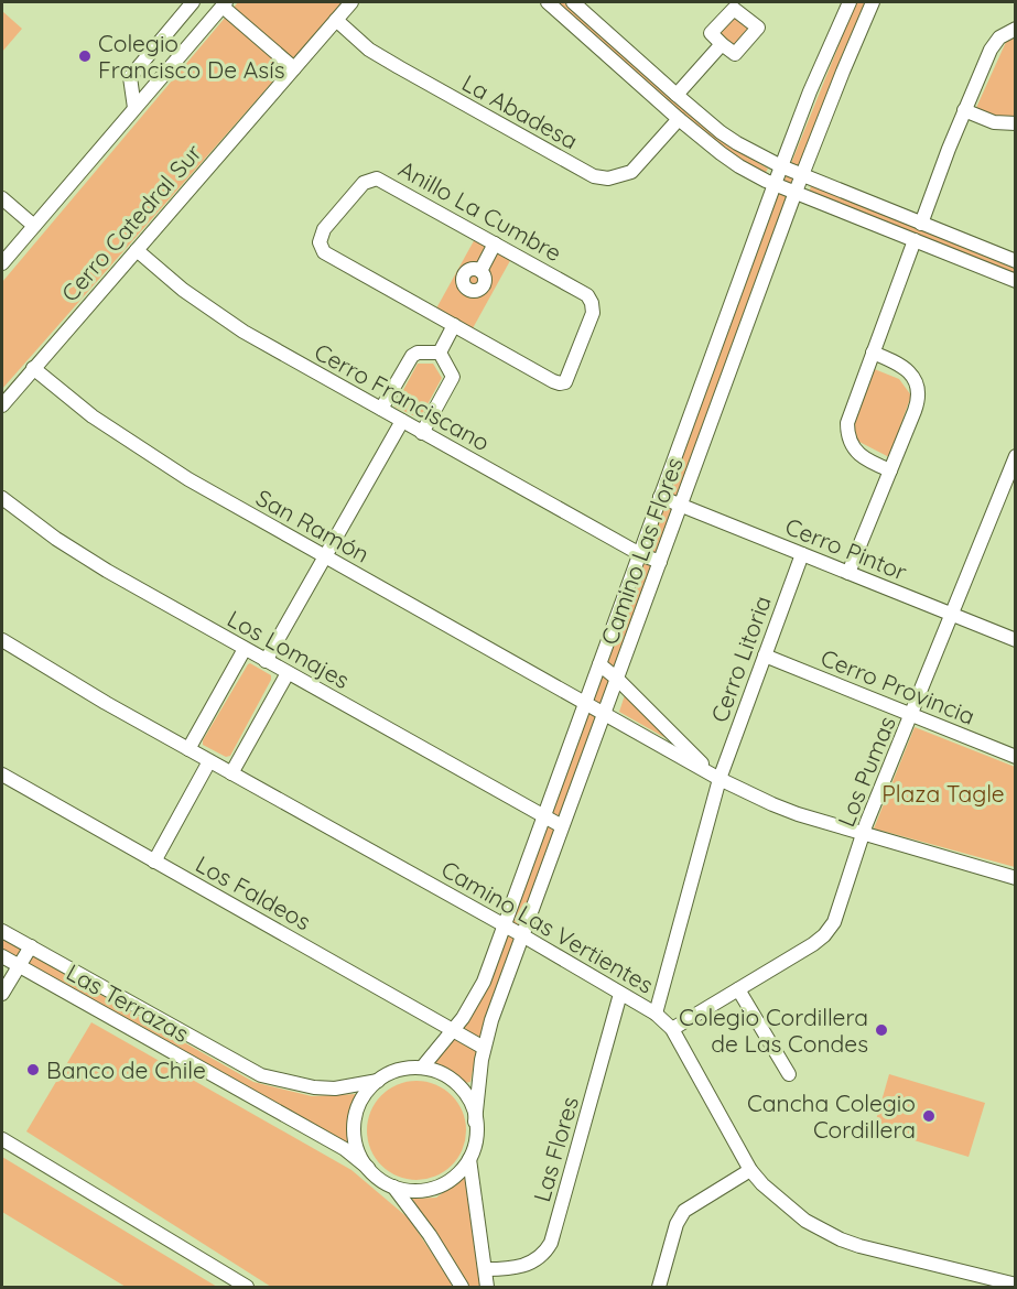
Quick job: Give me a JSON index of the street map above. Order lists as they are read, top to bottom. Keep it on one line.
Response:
{"streets":{"street":["La Abadesa","Anillo La Cumbre","Cerro Catedral Sur","Cerro Franciscano","San Ramón","Cerro Pintor","Camino Las Flores","Los Lomajes","Cerro Litoria","Cerro Provincia","Los Pumas","Los Faldeos","Camino Las Vertientes","Las Terrazas","Las Flores"]},"crossings":[["La Abadesa","Cerro Catedral Sur"],["Cerro Catedral Sur","Cerro Franciscano"],["Cerro Catedral Sur","San Ramón"],["Cerro Franciscano","Camino Las Flores"],["San Ramón","Camino Las Flores"],["San Ramón","Cerro Litoria"],["San Ramón","Los Pumas"],["Cerro Pintor","Camino Las Flores"],["Cerro Pintor","Cerro Litoria"],["Cerro Pintor","Los Pumas"],["Camino Las Flores","Los Lomajes"],["Camino Las Flores","Los Faldeos"],["Camino Las Flores","Camino Las Vertientes"],["Camino Las Flores","Las Terrazas"],["Cerro Litoria","Cerro Provincia"],["Cerro Litoria","Camino Las Vertientes"],["Cerro Provincia","Los Pumas"],["Los Pumas","Camino Las Vertientes"],["Camino Las Vertientes","Las Flores"]],"parks":["Plaza Tagle"],"places":["Colegio Francisco De Asís","Colegio Cordillera de Las Condes","Banco de Chile","Cancha Colegio Cordillera"]}
